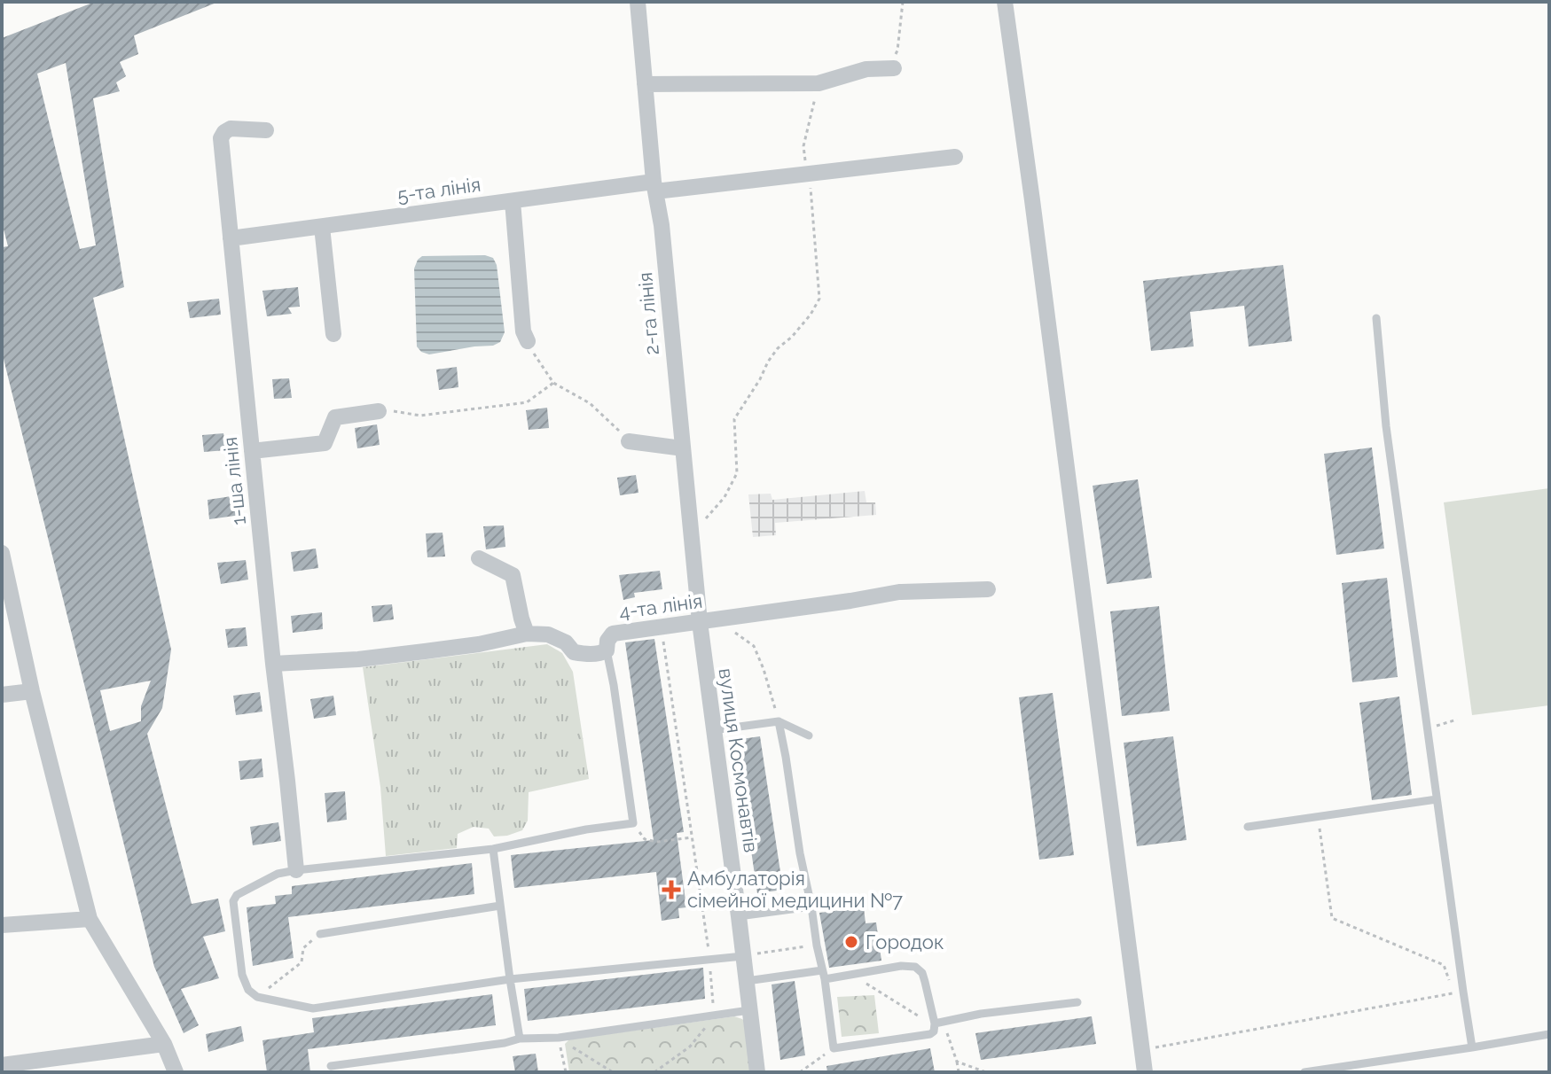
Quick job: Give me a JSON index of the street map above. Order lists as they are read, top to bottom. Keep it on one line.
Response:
{"streets":{"street":["5-та лінія","2-га лінія","1-ша лінія","4-та лінія","вулиця Космонавтів"]},"crossings":[["5-та лінія","2-га лінія"],["5-та лінія","1-ша лінія"],["2-га лінія","4-та лінія"],["2-га лінія","вулиця Космонавтів"],["4-та лінія","вулиця Космонавтів"]],"places":{"health":["Амбулаторія сімейної медицини №7"],"other":["Городок"]}}
